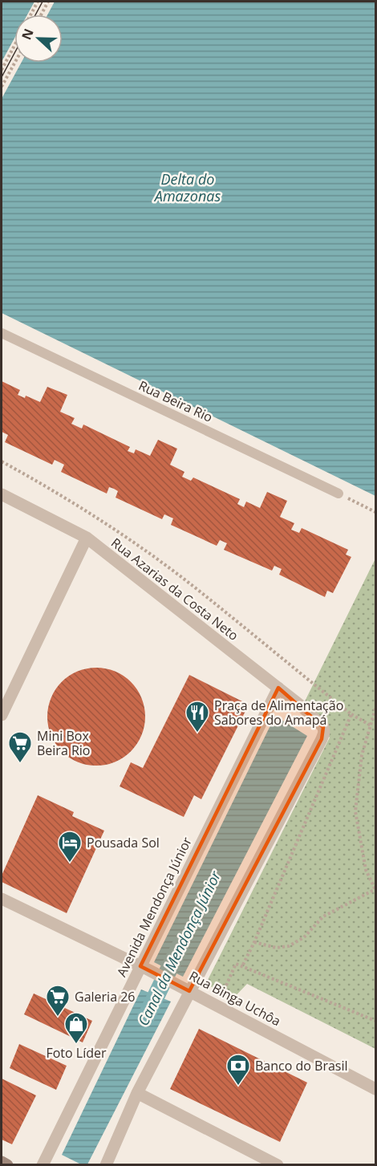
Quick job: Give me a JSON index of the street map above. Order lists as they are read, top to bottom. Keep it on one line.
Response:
{"streets":{"street":["Rua Azarias da Costa Neto","Avenida Mendonça Júnior","Rua Binga Uchôa"],"lane":["Rua Beira Rio"]},"crossings":[["Rua Azarias da Costa Neto","Avenida Mendonça Júnior"],["Rua Azarias da Costa Neto","Rua Binga Uchôa"],["Avenida Mendonça Júnior","Rua Binga Uchôa"]],"water":["Delta do Amazonas","Canal da Mendonça Júnior"],"places":{"restaurant":["Praça de Alimentação Sabores do Amapá"],"supermarket":["Mini Box Beira Rio","Galeria 26"],"hotel":["Pousada Sol"],"shop":["Foto Líder"],"bank":["Banco do Brasil"]},"north":"left"}
